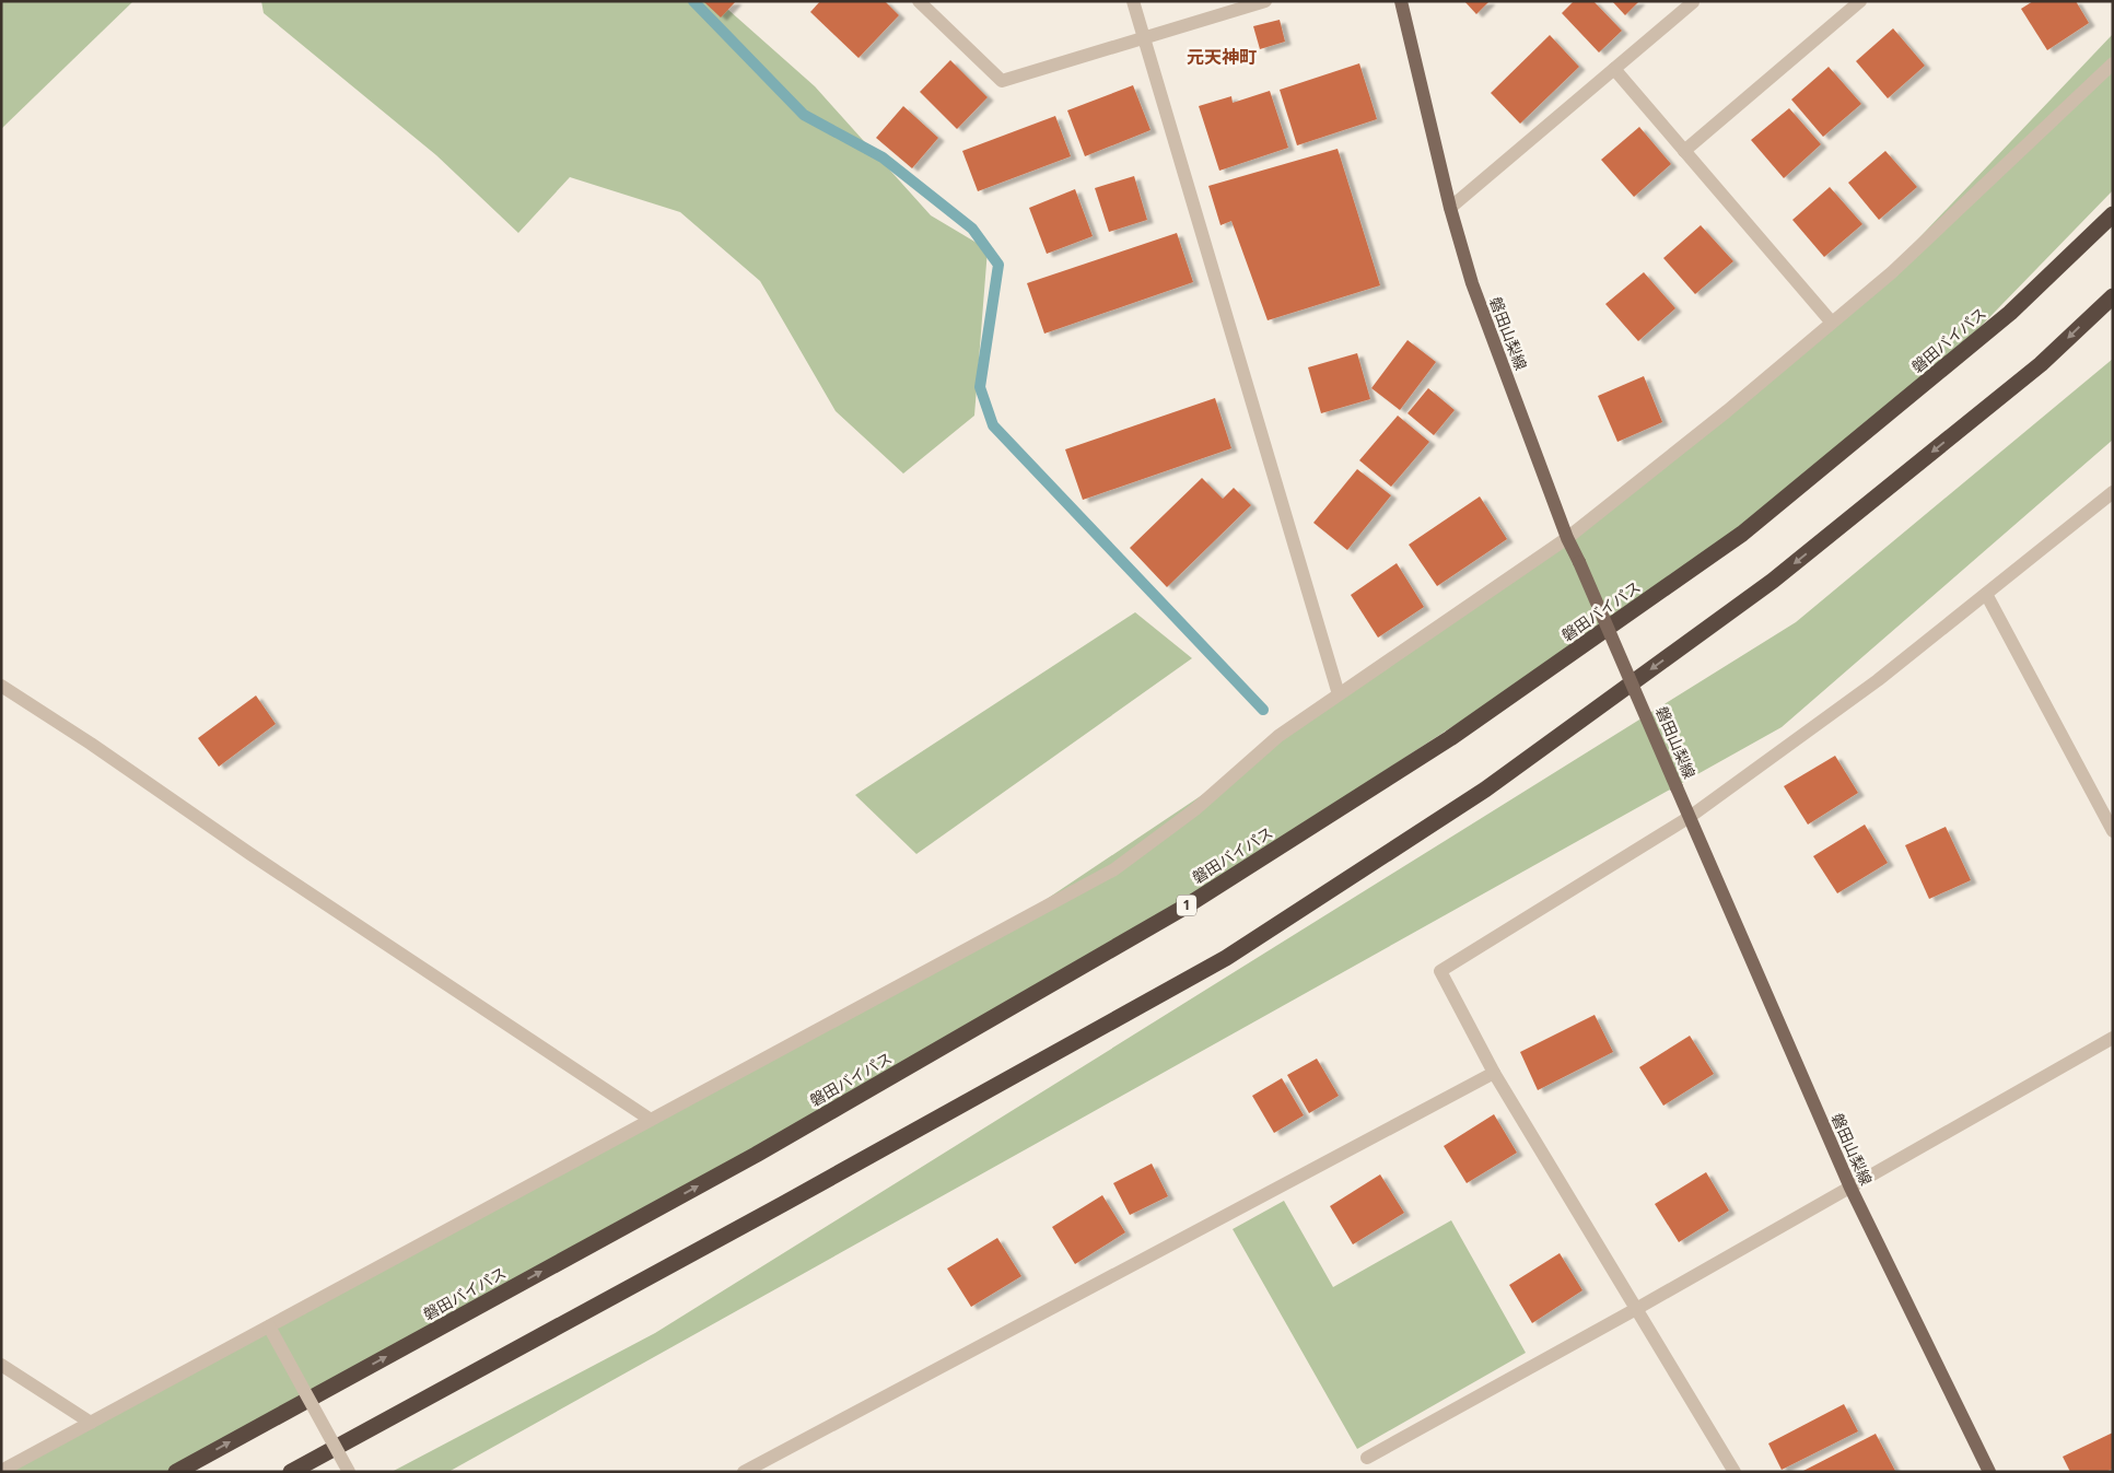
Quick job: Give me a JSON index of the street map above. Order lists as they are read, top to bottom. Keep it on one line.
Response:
{"streets":{"highway":["磐田バイパス","1"],"main road":["磐田山梨線"]},"districts":["元天神町"]}
